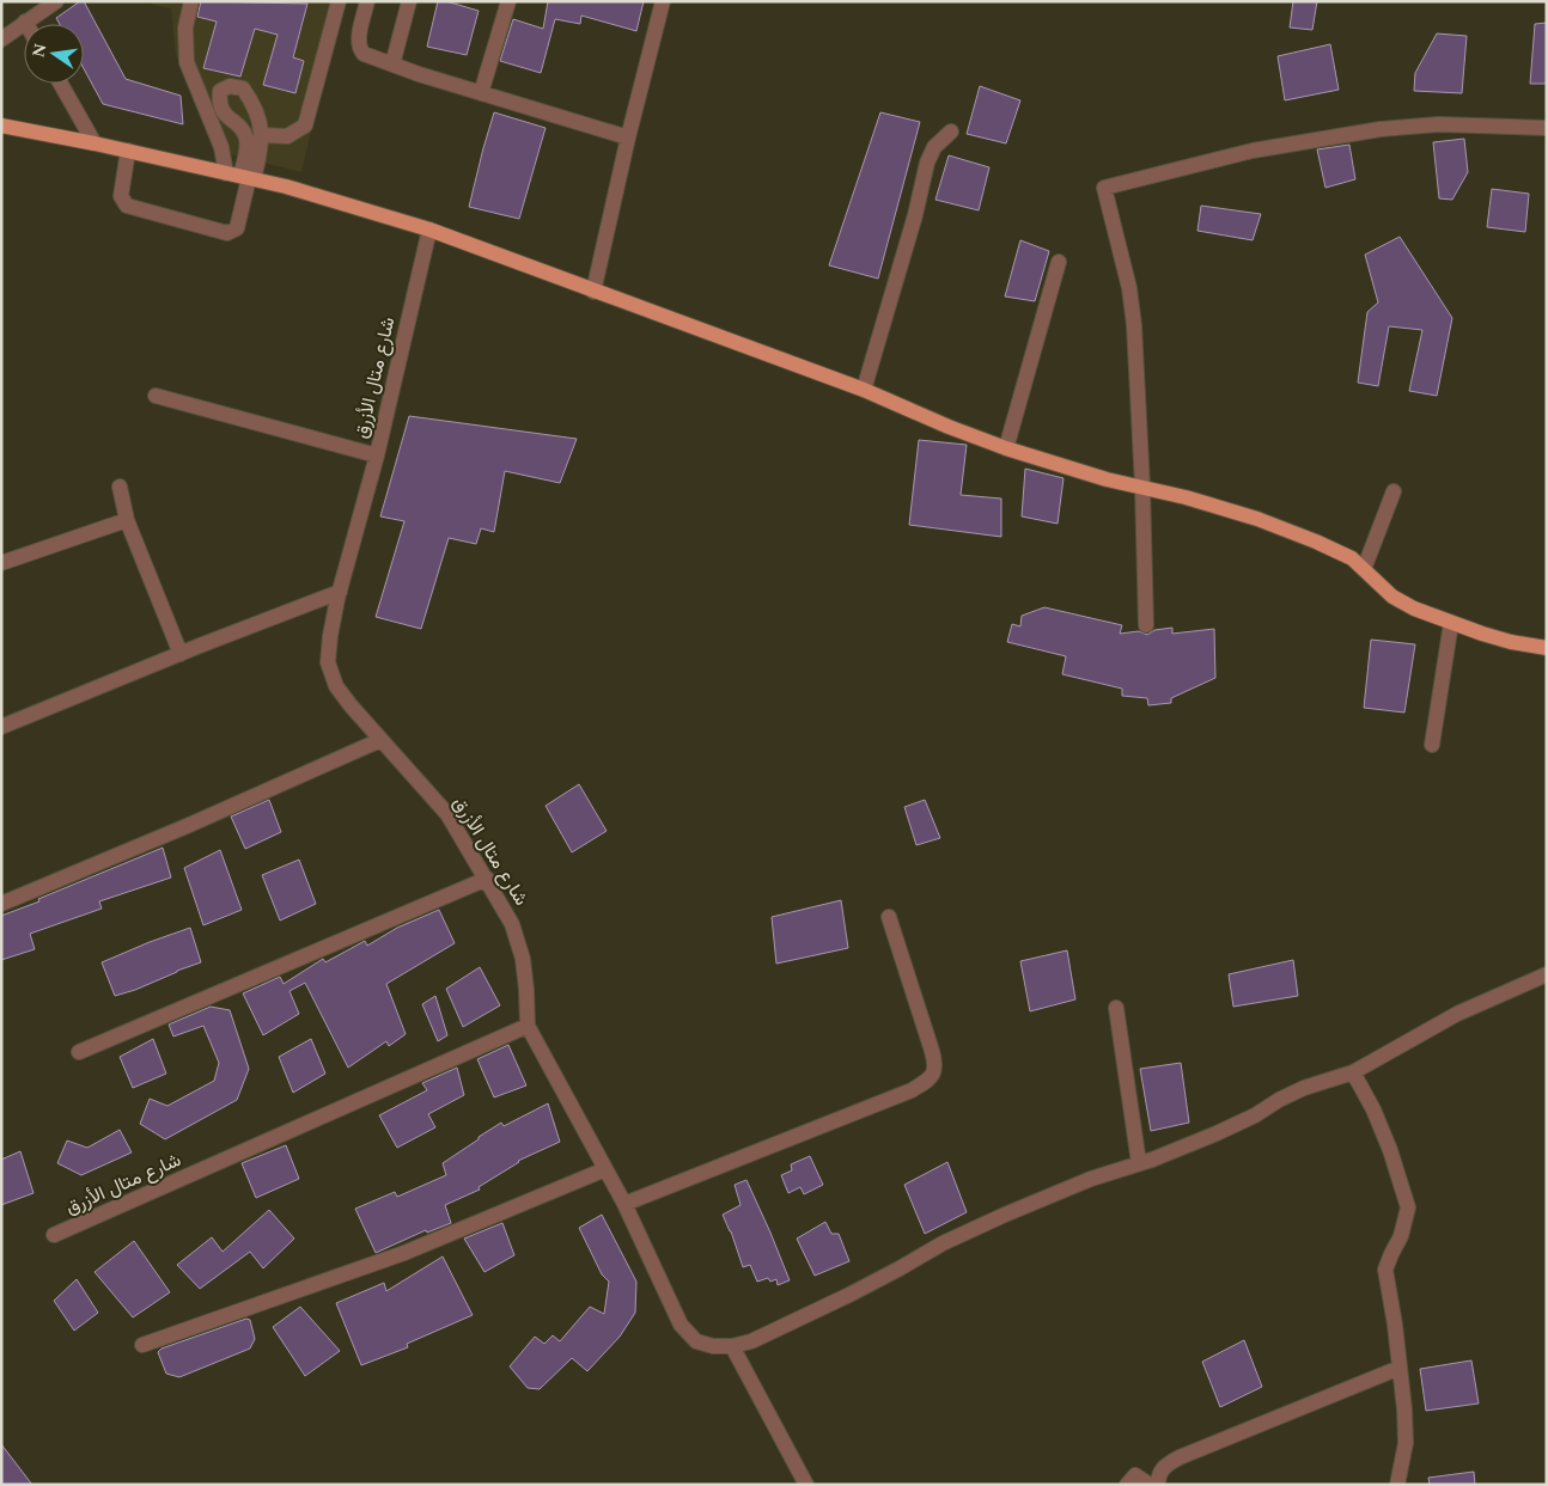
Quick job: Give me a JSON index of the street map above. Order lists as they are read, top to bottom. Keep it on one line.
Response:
{"streets":{"street":["شارع متال الأزرق"]},"north":"left"}
